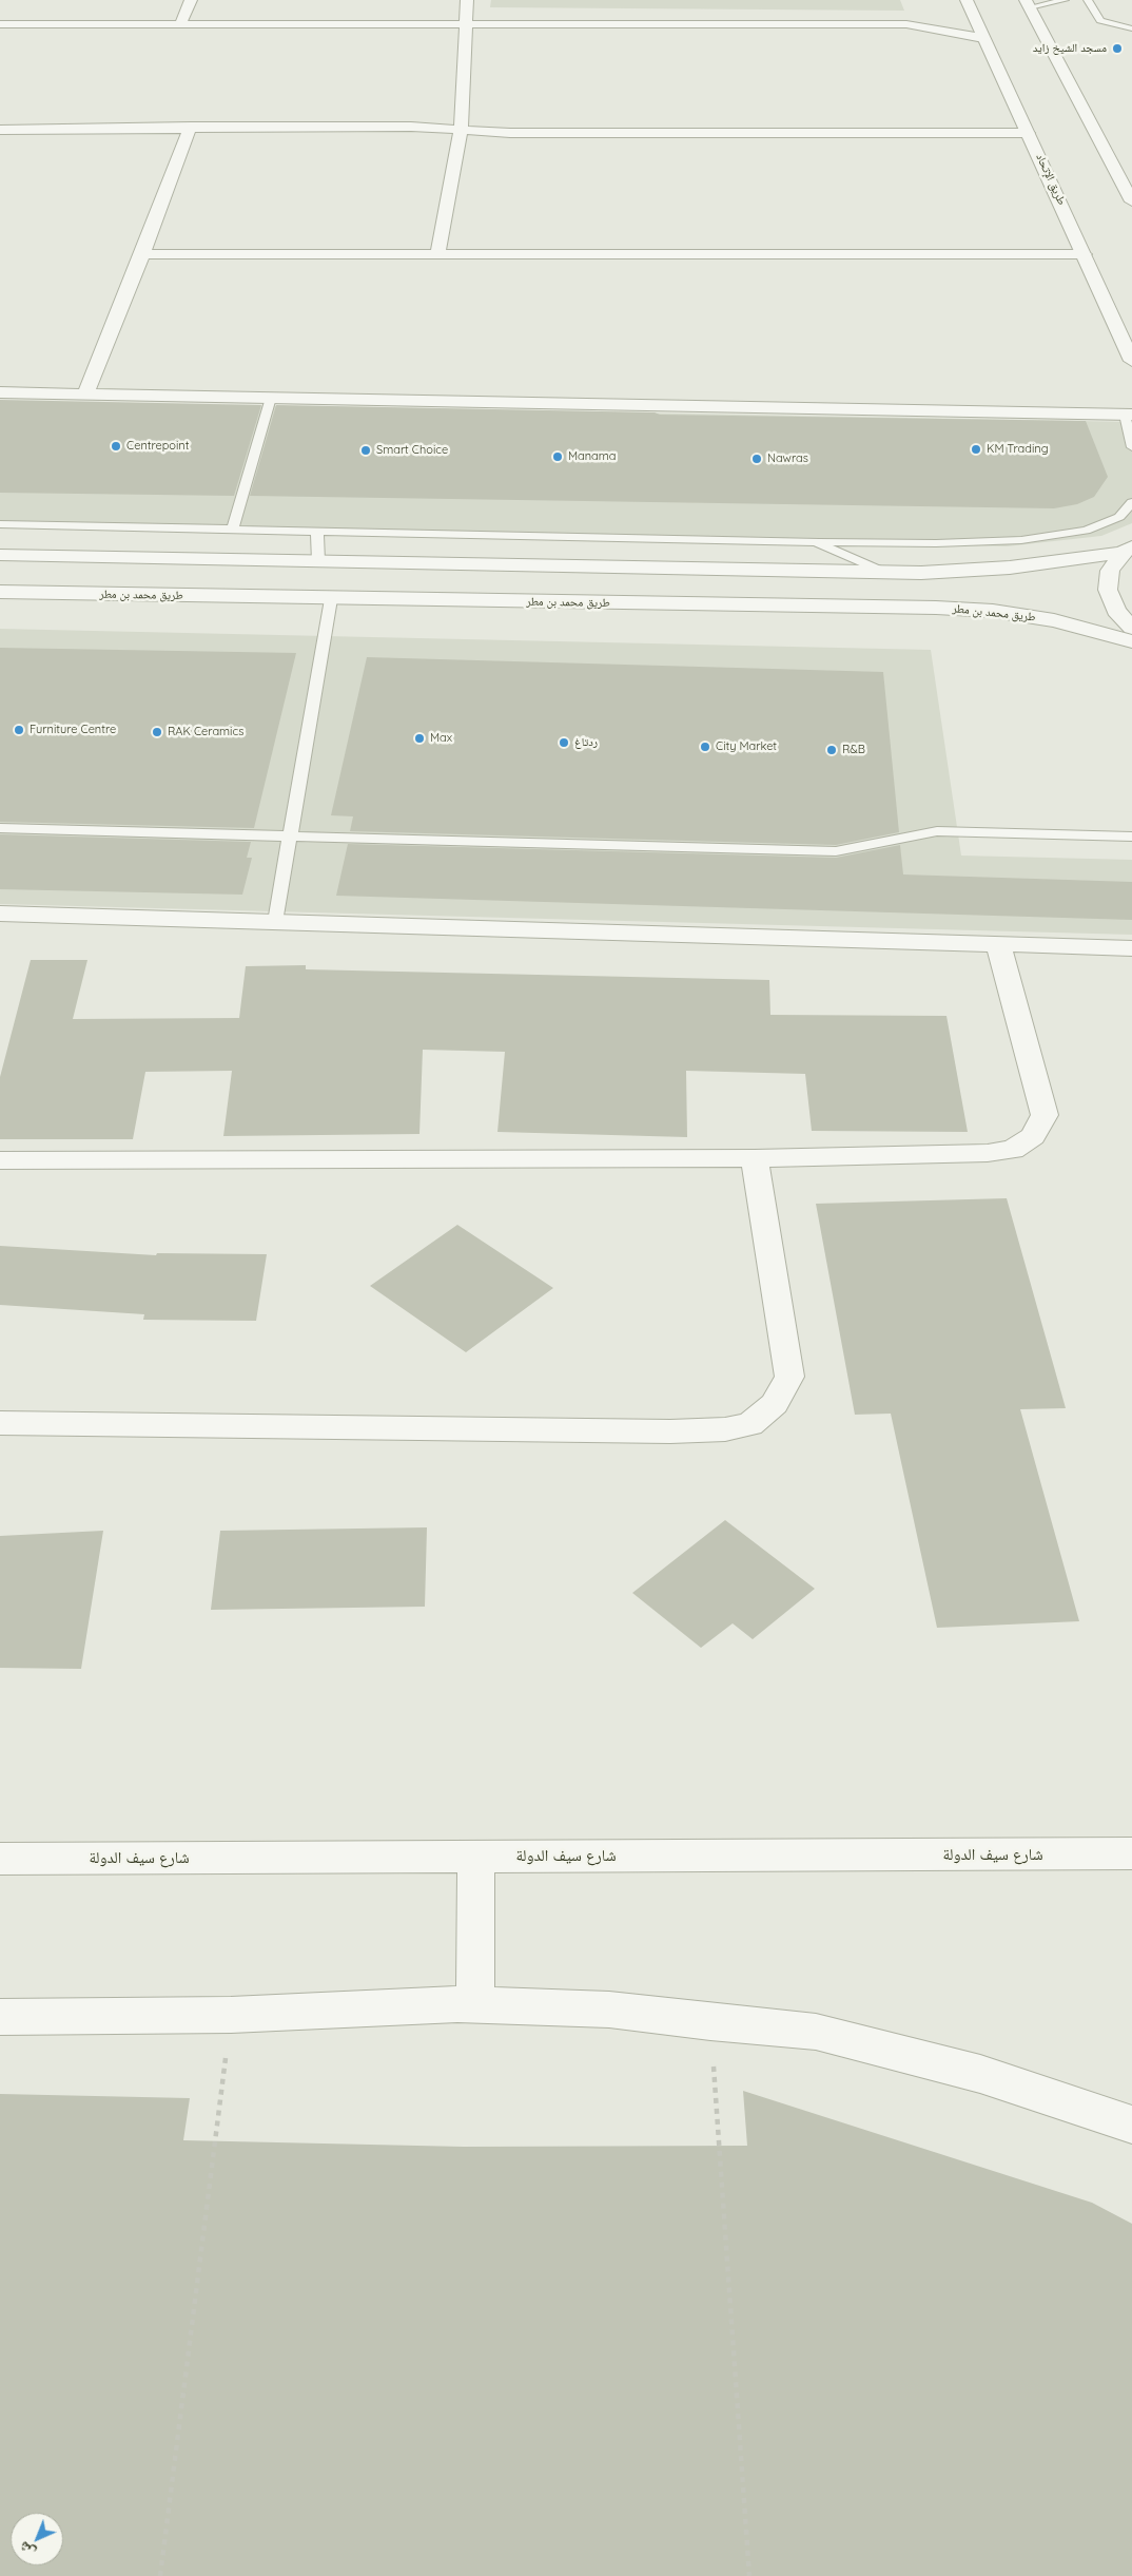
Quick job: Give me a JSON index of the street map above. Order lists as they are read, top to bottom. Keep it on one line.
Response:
{"streets":{"street":["طريق اﻹتحاد","طريق محمد بن مطر","شارع سيف الدولة"]},"places":["مسجد الشيخ زايد","Centrepoint","KM Trading","Smart Choice","Manama","Nawras","Furniture Centre","RAK Ceramics","Max","ردتاغ","City Market","R&B"],"north":"bottom left"}
